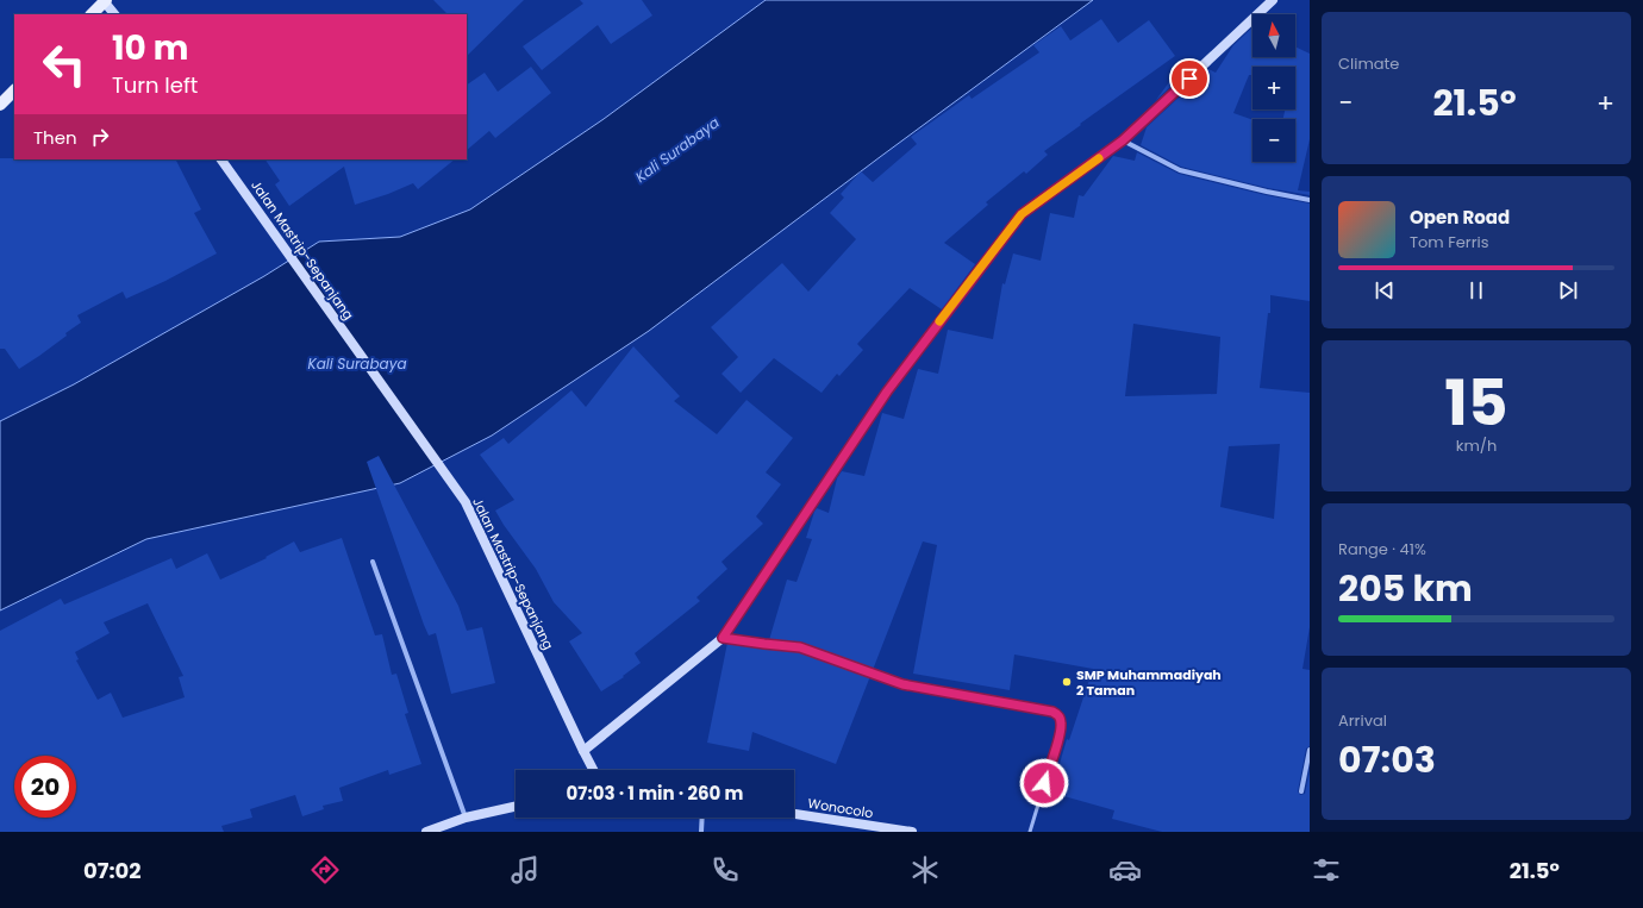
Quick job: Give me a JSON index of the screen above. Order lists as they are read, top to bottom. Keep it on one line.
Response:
{"streets":{"street":["Jalan Mastrip-Sepanjang","Wonocolo"]},"water":["Kali Surabaya"],"places":["SMP Muhammadiyah 2 Taman"],"north":"top","page":{"tile":["Climate",["15","km/h"],["Range · 41%","205 km"],["Arrival","07:03"]],"map_buttons":["+","−"],"turn":["10 m","Turn left"],"heat":["−","21.5°","+"],"then":"Then","song":["Open Road","Tom Ferris"],"limit":"20","trip":"07:03 · 1 min · 260 m","tabs":["07:02","21.5°"]}}
